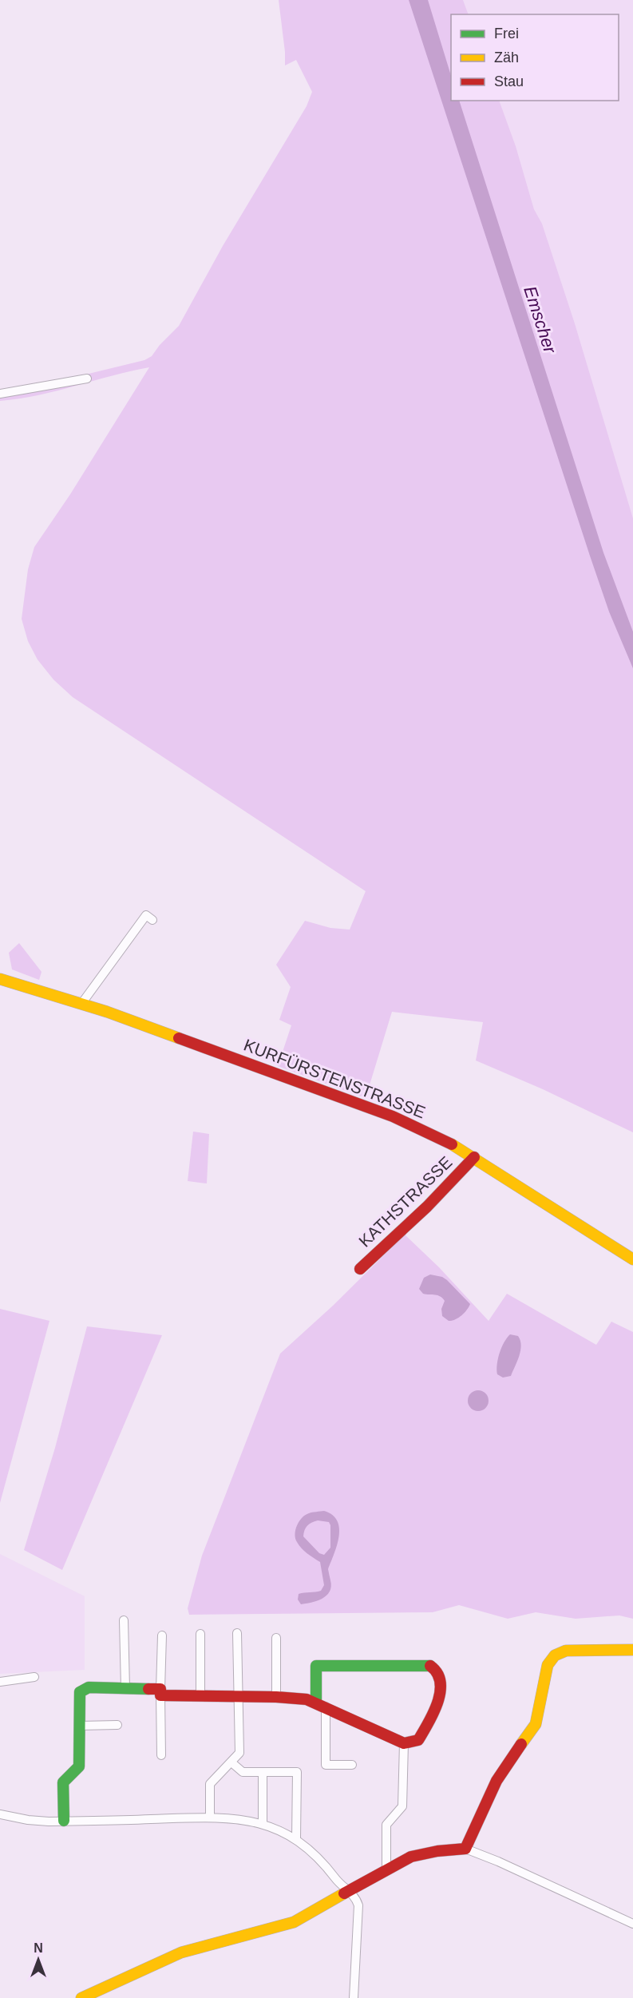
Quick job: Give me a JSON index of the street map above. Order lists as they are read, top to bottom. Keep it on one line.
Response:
{"streets":{"street":["KURFÜRSTENSTRASSE","KATHSTRASSE"]},"crossings":[["KURFÜRSTENSTRASSE","KATHSTRASSE"]],"water":["Emscher"],"legend":["Frei","Zäh","Stau"],"north":"top"}
